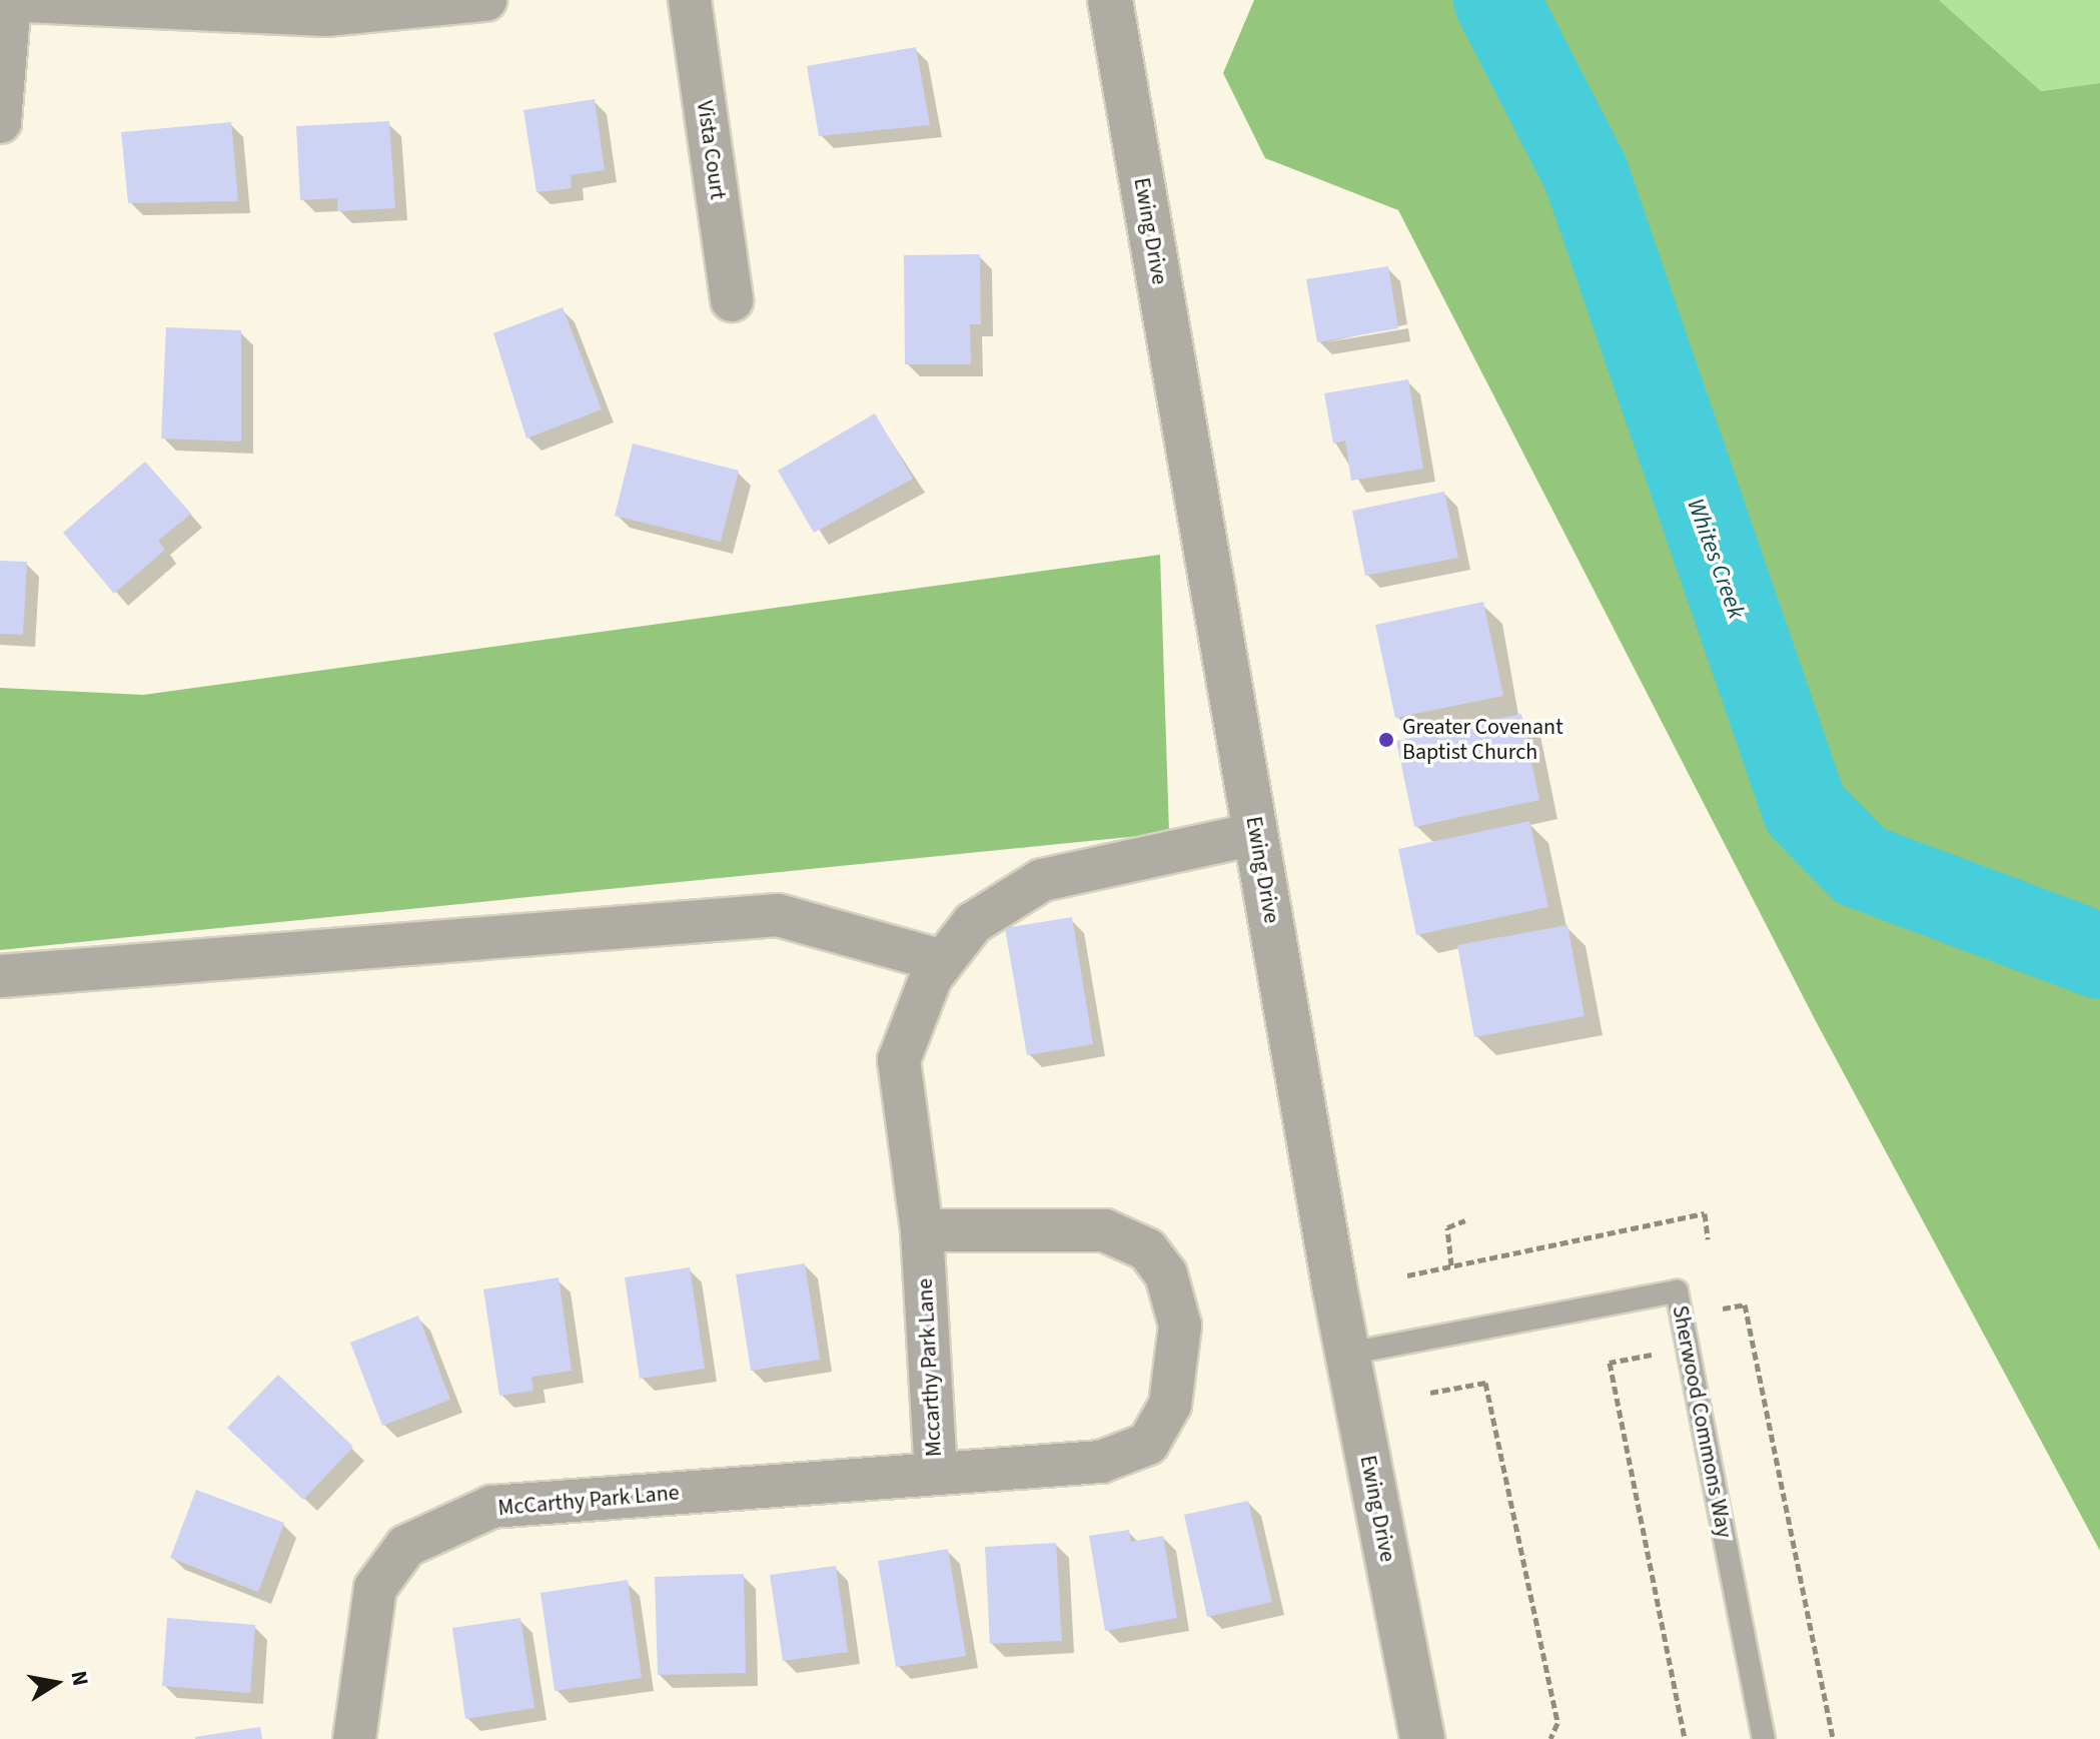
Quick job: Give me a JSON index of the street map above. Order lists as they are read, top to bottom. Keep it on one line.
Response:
{"streets":{"street":["Vista Court","Ewing Drive","Mccarthy Park Lane","McCarthy Park Lane"],"lane":["Sherwood Commons Way"]},"crossings":[["Ewing Drive","Mccarthy Park Lane"],["Ewing Drive","Sherwood Commons Way"],["Mccarthy Park Lane","McCarthy Park Lane"]],"water":["Whites Creek"],"places":["Greater Covenant Baptist Church"],"north":"right"}
